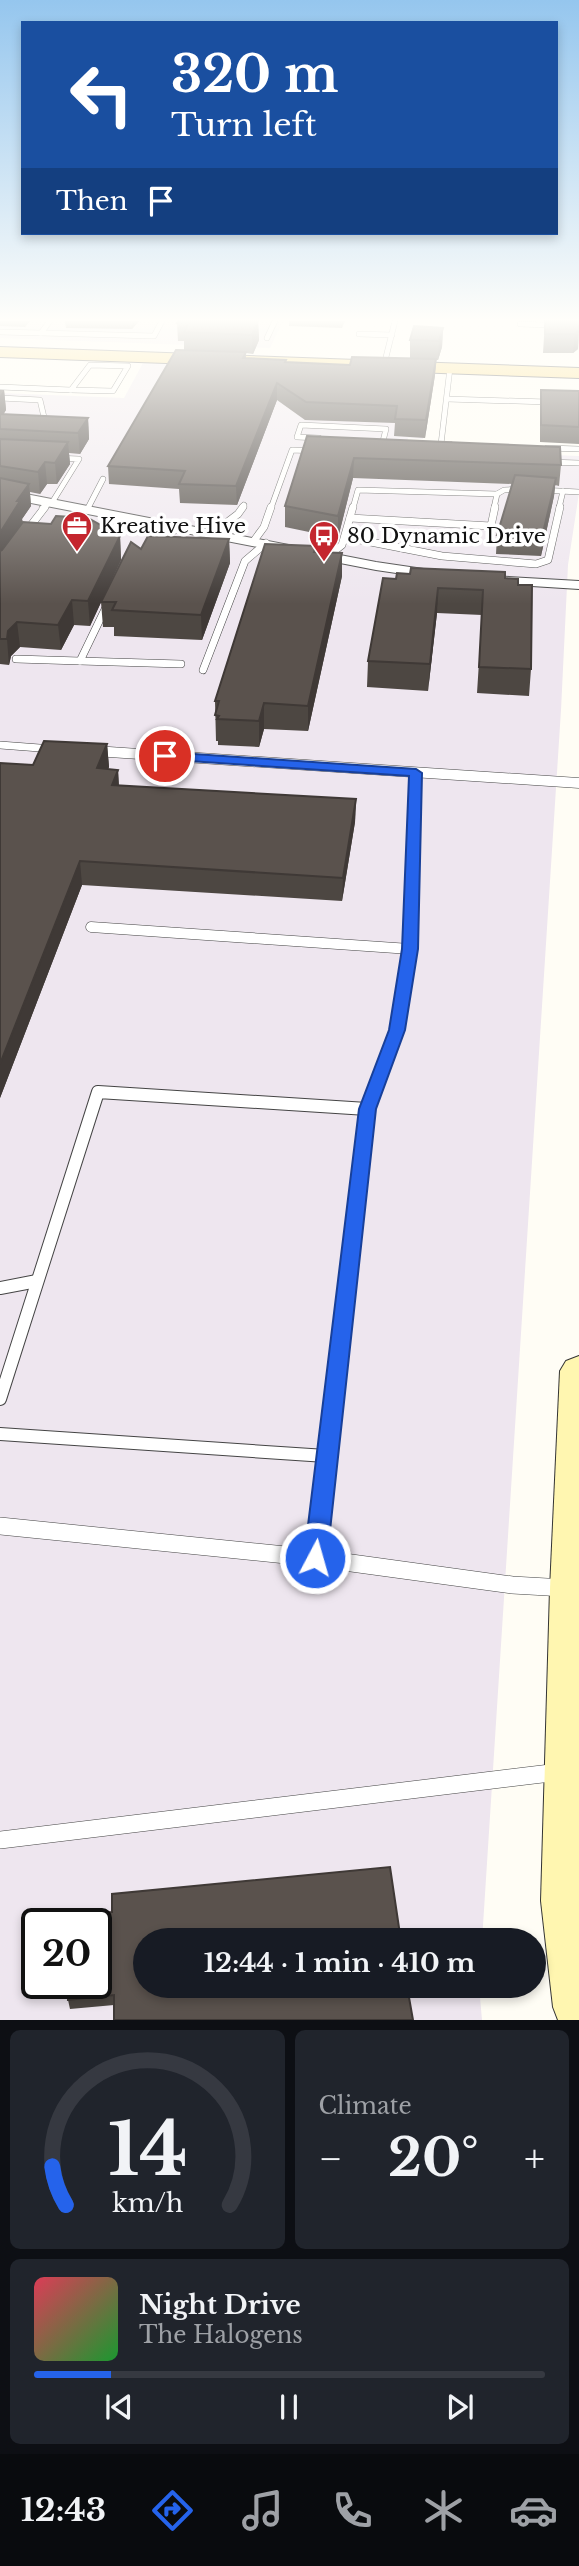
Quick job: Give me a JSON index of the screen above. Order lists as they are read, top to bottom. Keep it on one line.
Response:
{"places":{"office":["Kreative Hive"],"bus stop":["80 Dynamic Drive"]},"page":{"turn":["320 m","Turn left"],"then":"Then","limit":"20","trip":"12:44 · 1 min · 410 m","tile":"Climate","heat":["−","20°","+"],"song":["Night Drive","The Halogens"],"tabs":"12:43","gauge":["14","km/h"]}}
